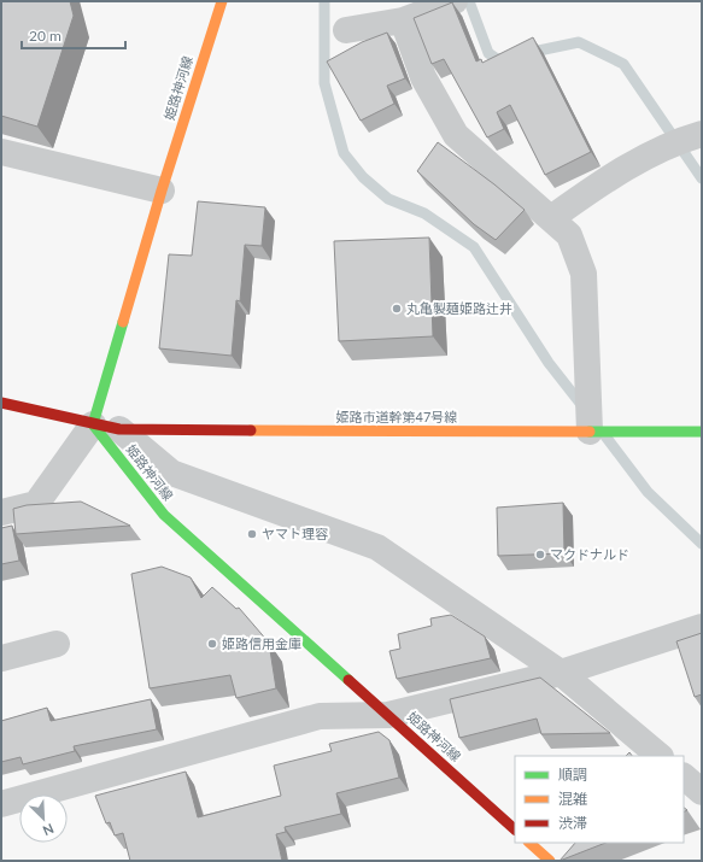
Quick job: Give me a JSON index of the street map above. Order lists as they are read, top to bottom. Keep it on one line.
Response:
{"streets":{"main road":["姫路神河線","姫路市道幹第47号線"]},"crossings":[["姫路神河線","姫路市道幹第47号線"]],"places":["丸亀製麺姫路辻井","ヤマト理容","マクドナルド","姫路信用金庫"],"legend":["順調","混雑","渋滞"],"scale_bar":"20 m","north":"bottom right"}
